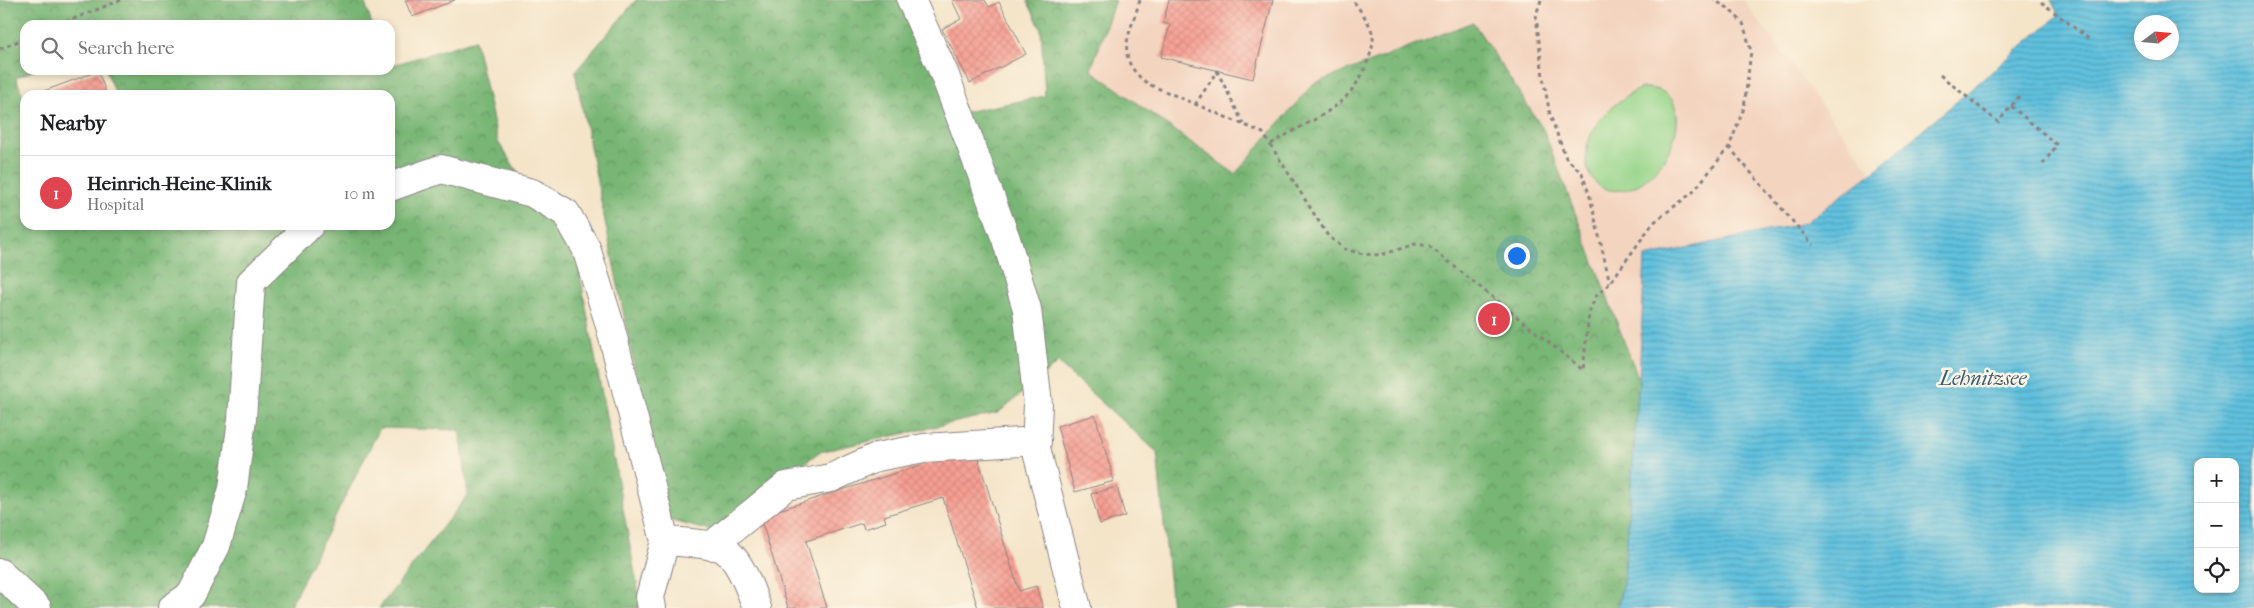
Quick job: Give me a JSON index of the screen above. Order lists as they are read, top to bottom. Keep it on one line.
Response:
{"water":["Lehnitzsee"],"north":"right","page":{"search":"Search here","heading":"Nearby","list":[{"mark":"1","name":"Heinrich-Heine-Klinik","note":"Hospital","value":"10 m"}],"pins":"1","map_buttons":["+","−"]}}
